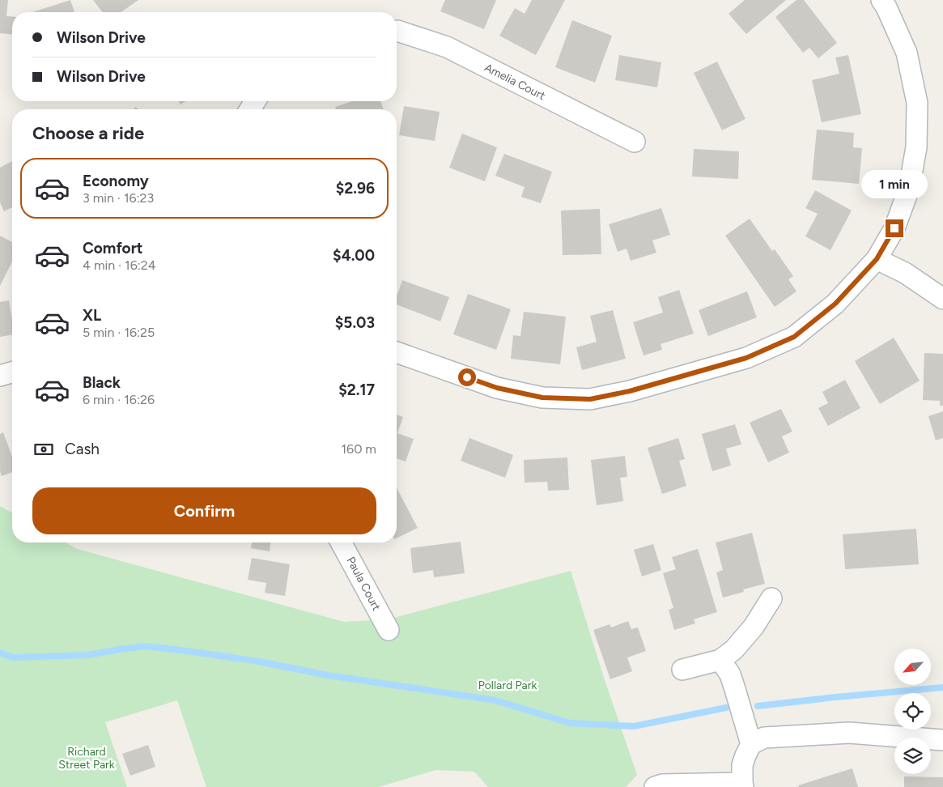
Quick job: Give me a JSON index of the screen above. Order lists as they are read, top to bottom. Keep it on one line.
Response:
{"streets":{"street":["Amelia Court","Paula Court"]},"parks":["Pollard Park","Richard Street Park"],"north":"bottom left","page":{"banner":["Wilson Drive","Wilson Drive"],"heading":"Choose a ride","list":[{"name":"Economy","note":"3 min · 16:23","value":"$2.96"},{"name":"Comfort","note":"4 min · 16:24","value":"$4.00"},{"name":"XL","note":"5 min · 16:25","value":"$5.03"},{"name":"Black","note":"6 min · 16:26","value":"$2.17"}],"bubble":"1 min","pay":["Cash","160 m"],"buttons":"Confirm"}}
